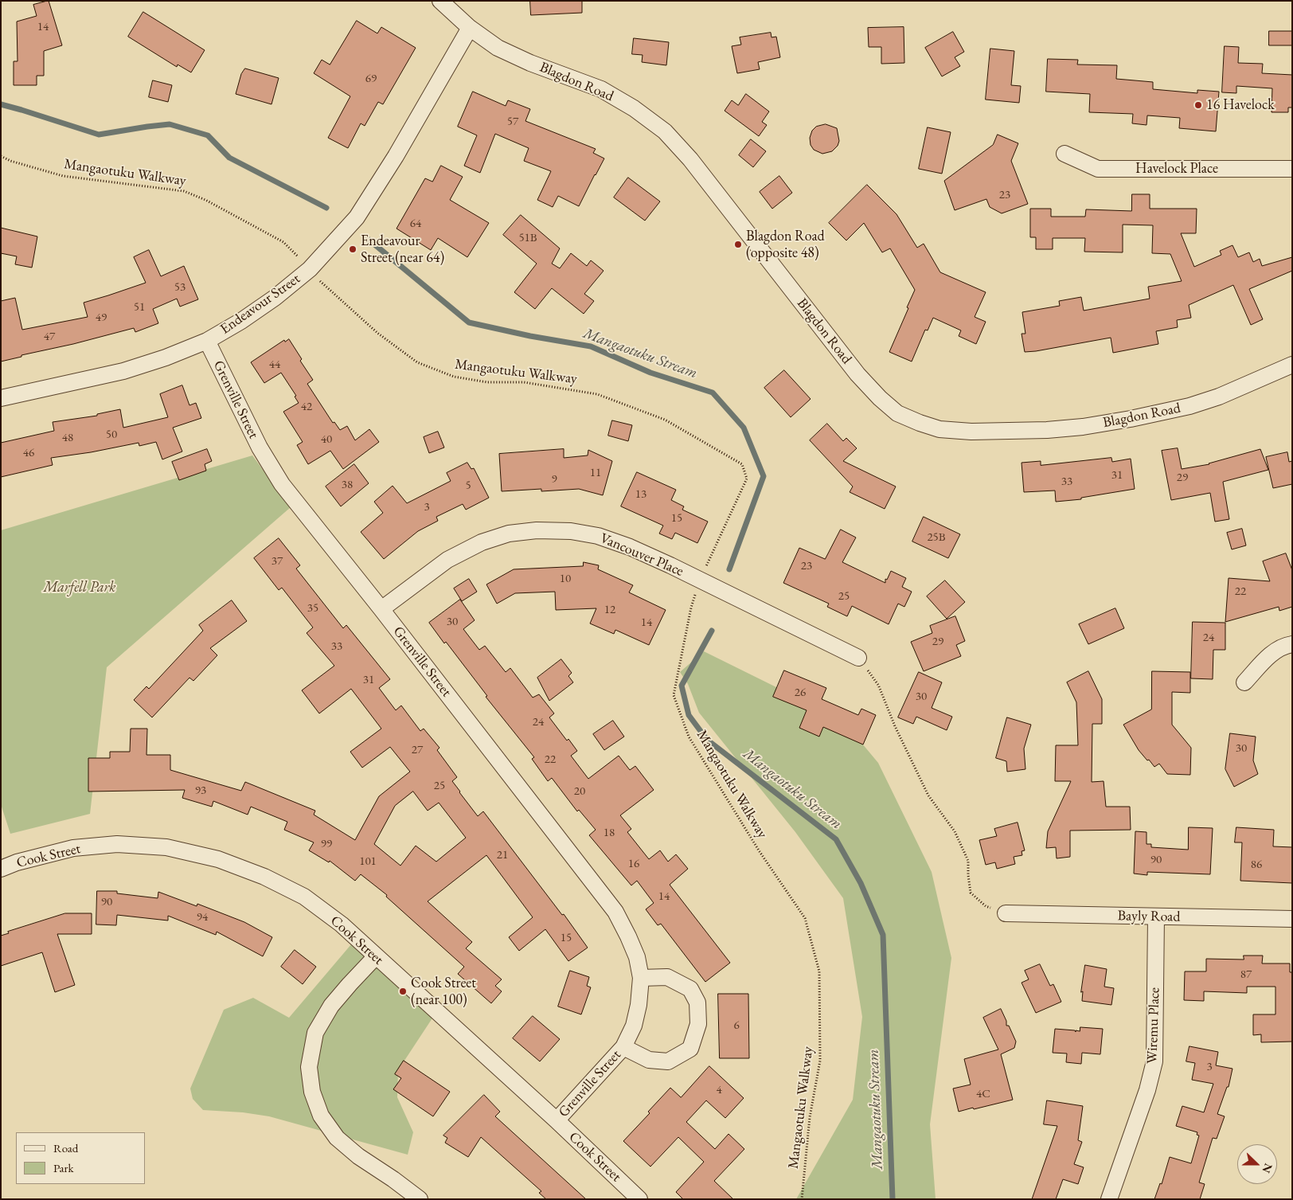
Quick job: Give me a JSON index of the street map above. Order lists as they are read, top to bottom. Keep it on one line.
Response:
{"streets":{"street":["Blagdon Road","Havelock Place","Endeavour Street","Grenville Street","Vancouver Place","Cook Street","Bayly Road","Wiremu Place"],"path":["Mangaotuku Walkway"]},"crossings":[["Blagdon Road","Endeavour Street"],["Mangaotuku Walkway","Endeavour Street"],["Mangaotuku Walkway","Vancouver Place"],["Endeavour Street","Grenville Street"],["Grenville Street","Vancouver Place"],["Grenville Street","Cook Street"],["Bayly Road","Wiremu Place"]],"water":["Mangaotuku Stream"],"parks":["Marfell Park"],"places":["16 Havelock","Blagdon Road (opposite 48)","Endeavour Street (near 64)","Cook Street (near 100)"],"house_numbers":["14","69","57","23","64","51B","53","51","49","47","44","42","50","48","40","46","11","31","29","9","33","38","5","13","3","15","25B","37","23","10","22","25","35","12","30","14","24","29","33","31","26","30","24","30","27","22","25","93","20","18","99","21","90","101","16","86","14","90","94","15","87","6","3","4","4C"],"legend":["Road","Park"],"north":"right"}
